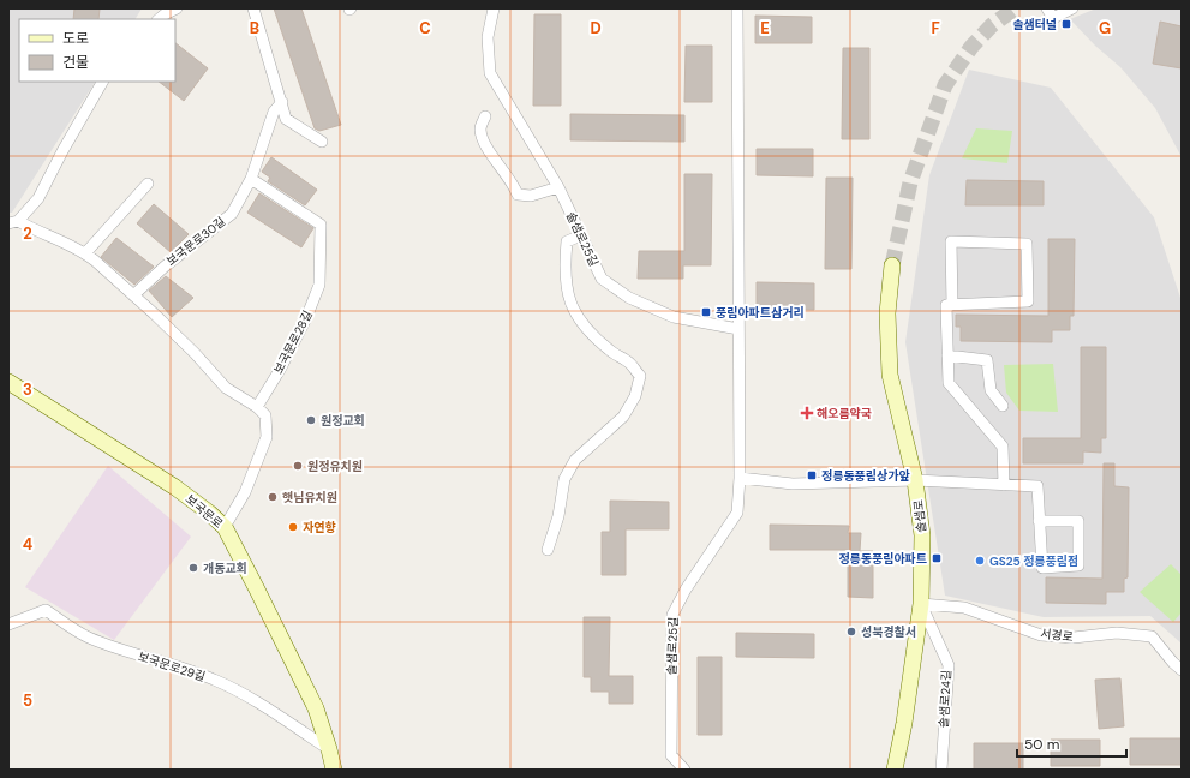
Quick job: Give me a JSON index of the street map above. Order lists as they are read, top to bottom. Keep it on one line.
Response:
{"streets":{"street":["솔샘로25길","보국문로30길","보국문로28길","보국문로","솔샘로","서경로","보국문로29길","솔샘로24길"]},"crossings":[["보국문로30길","보국문로28길"],["보국문로","보국문로29길"],["솔샘로","서경로"],["솔샘로","솔샘로24길"],["서경로","솔샘로24길"]],"places":{"transit":["솔샘터널","풍림아파트삼거리","정릉동풍림상가앞","정릉동풍림아파트"],"health":["해오름약국"],"other":["원정교회","원정유치원","햇님유치원","자연향","GS25 정릉풍림점","개동교회","성북경찰서"]},"legend":["도로","건물"],"scale_bar":"50 m","grid":{"columns":["B","C","D","E","F","G"],"rows":["2","3","4","5"]}}
